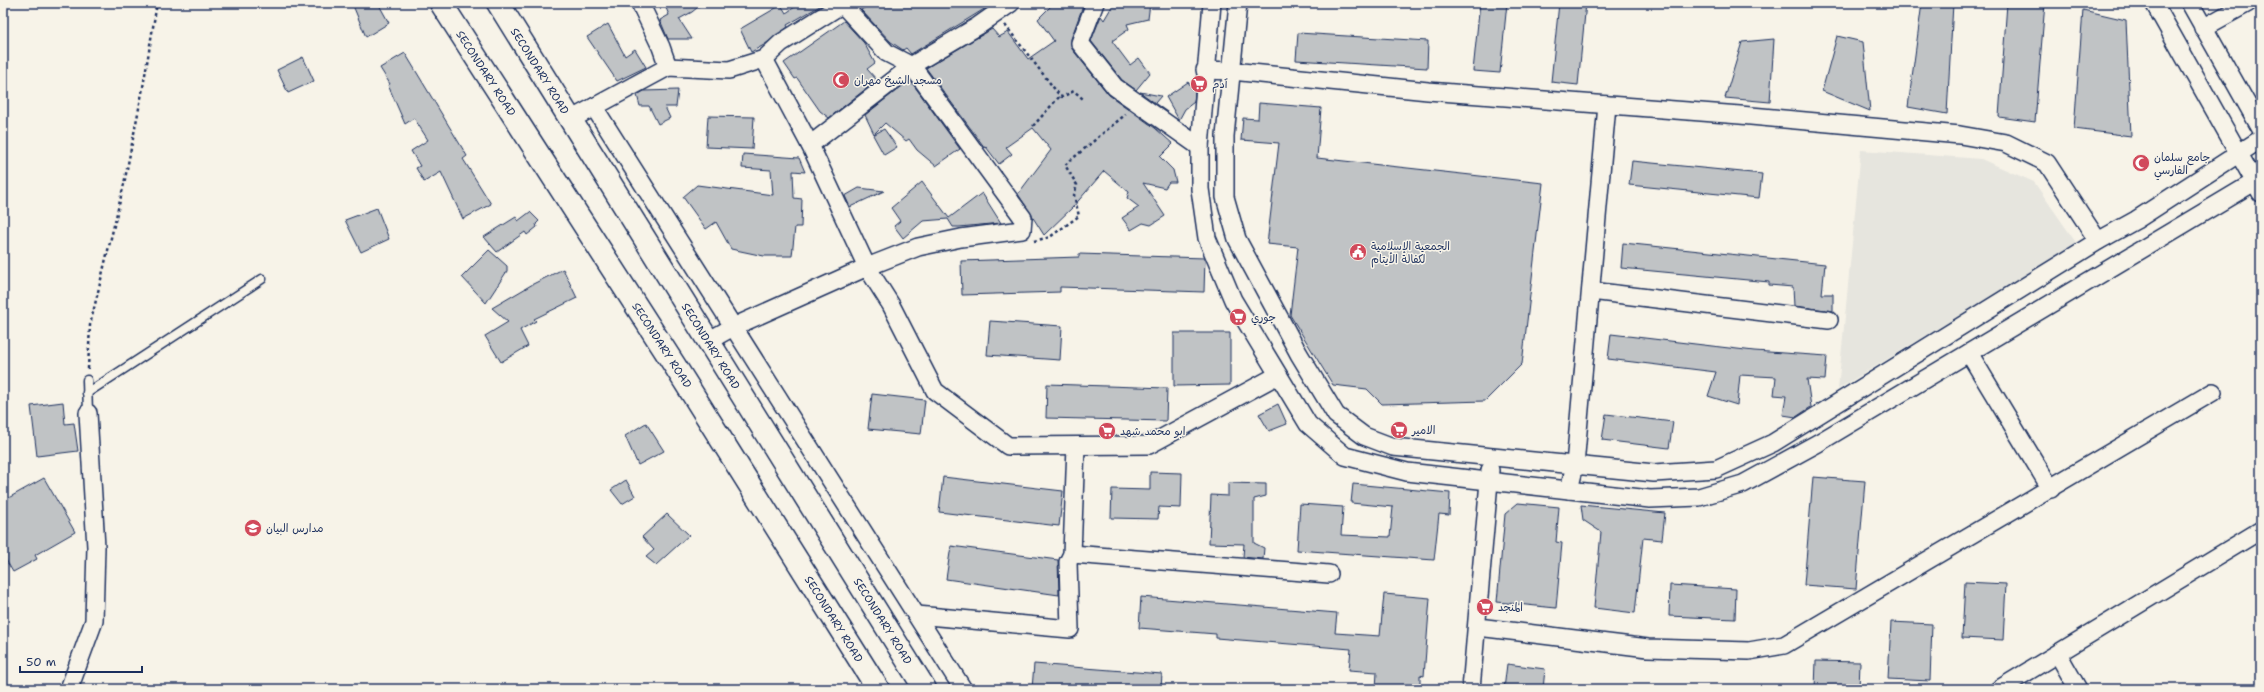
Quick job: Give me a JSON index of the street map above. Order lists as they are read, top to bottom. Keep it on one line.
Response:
{"streets":{"main road":["SECONDARY ROAD"]},"places":{"mosque":["مسجد الشيخ مهران","جامع سلمان الفارسي"],"supermarket":["ٱدم","جوري","الامير","ابو محمد شهد","المنجد"],"public building":["الجمعية الإسلامية لكفالة الأيتام"],"school or university":["مدارس البيان"]},"scale_bar":"50 m"}
